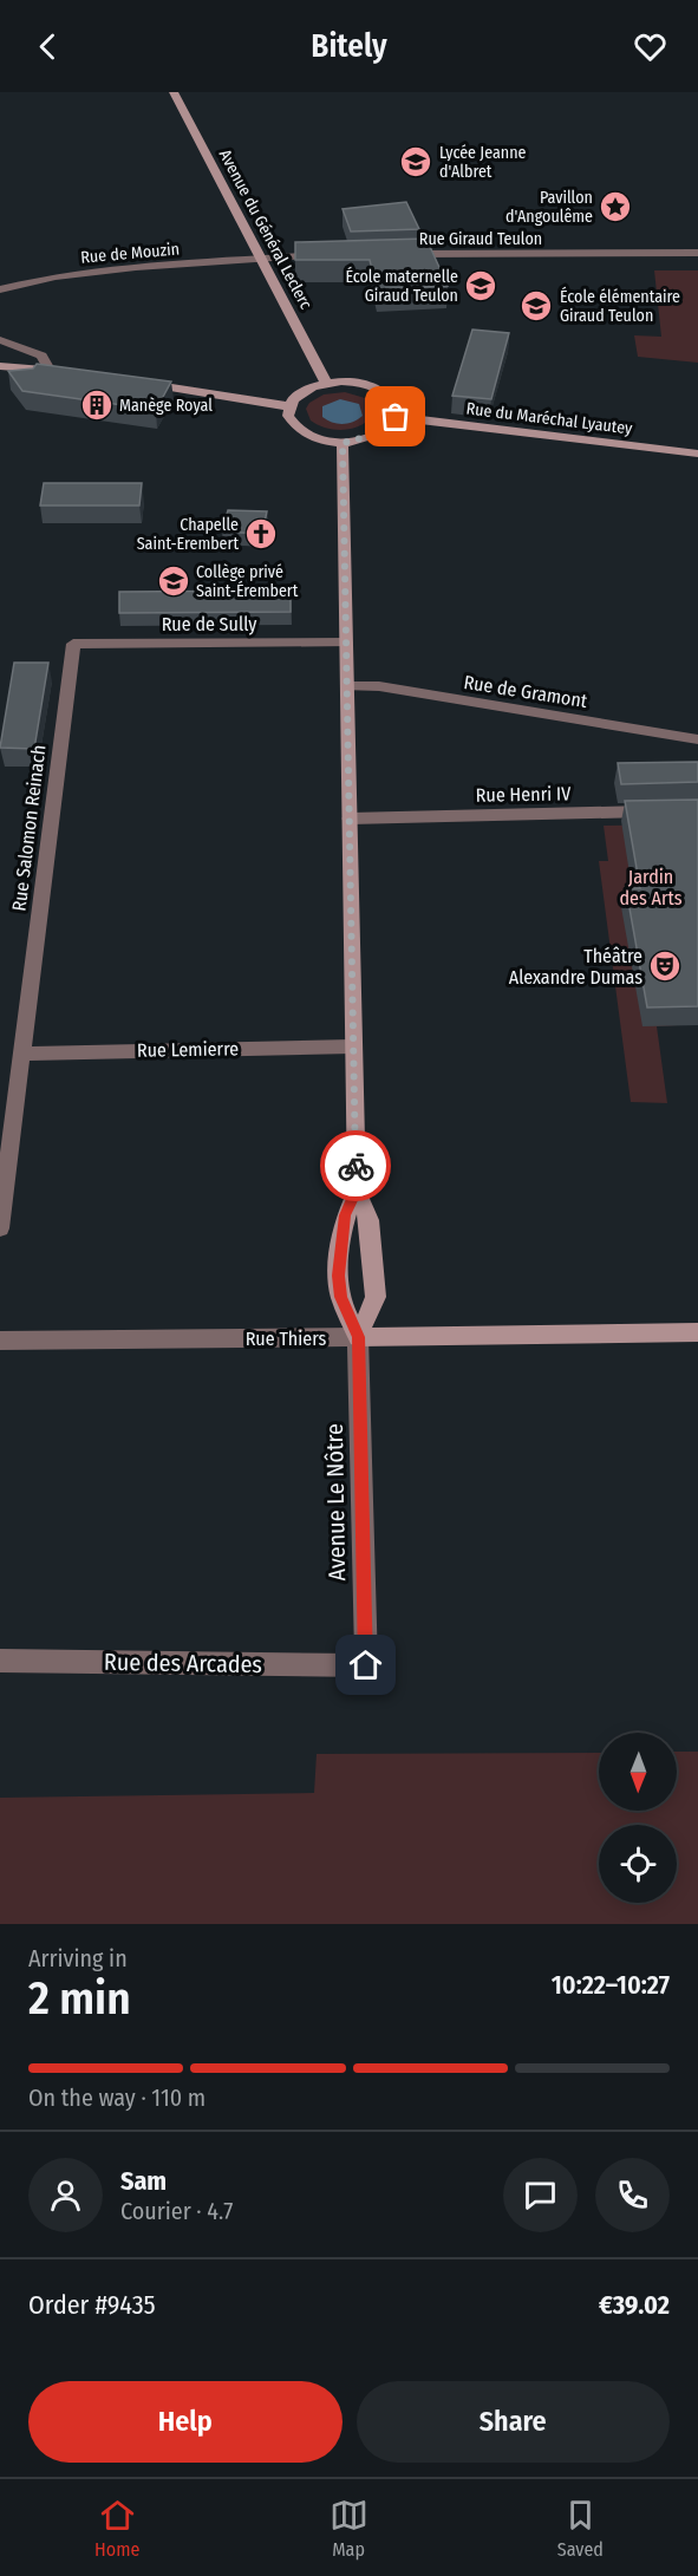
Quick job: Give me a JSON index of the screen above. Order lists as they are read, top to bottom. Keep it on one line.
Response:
{"streets":{"main road":["Avenue du Général Leclerc","Rue du Maréchal Lyautey","Rue Thiers"],"street":["Rue Giraud Teulon","Rue de Mouzin","Rue de Sully","Rue de Gramont","Rue Henri IV","Rue Salomon Reinach","Rue Lemierre","Avenue Le Nôtre","Rue des Arcades"]},"crossings":[["Avenue du Général Leclerc","Rue de Mouzin"],["Rue de Sully","Rue Salomon Reinach"],["Rue Salomon Reinach","Rue Lemierre"],["Rue Thiers","Avenue Le Nôtre"],["Avenue Le Nôtre","Rue des Arcades"]],"parks":["Jardin des Arts"],"places":{"school or university":["Lycée Jeanne d'Albret","École maternelle Giraud Teulon","École élémentaire Giraud Teulon","Collège privé Saint-Érembert"],"place":["Pavillon d'Angoulême"],"building":["Manège Royal"],"church":["Chapelle Saint-Erembert"],"theatre":["Théâtre Alexandre Dumas"]},"north":"bottom","page":{"header":"Bitely","heading":["2 min","Arriving in","10:22–10:27"],"panel":["Sam","Courier · 4.7","Order #9435","€39.02"],"bar":"On the way · 110 m","buttons":["Help","Share"],"tabs":["Home","Map","Saved"]}}
